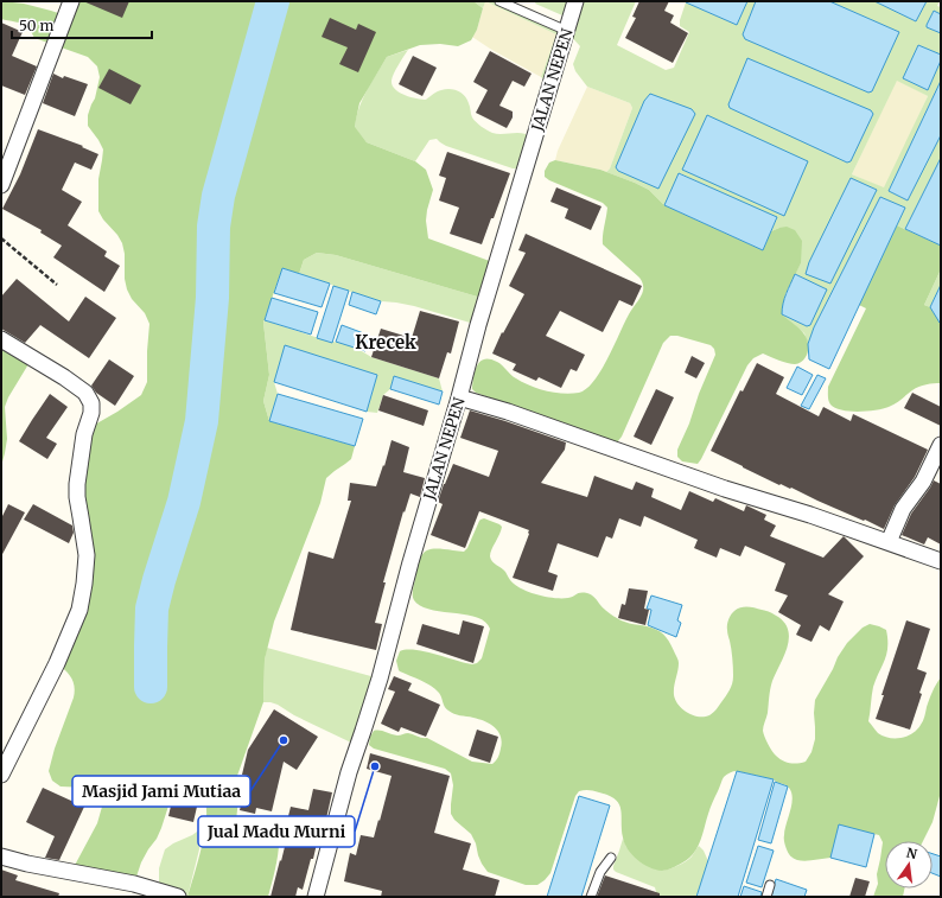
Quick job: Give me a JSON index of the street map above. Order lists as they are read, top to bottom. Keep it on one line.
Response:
{"streets":{"street":["JALAN NEPEN"]},"districts":["Krecek"],"places":["Masjid Jami Mutiaa","Jual Madu Murni"],"scale_bar":"50 m","north":"top"}
